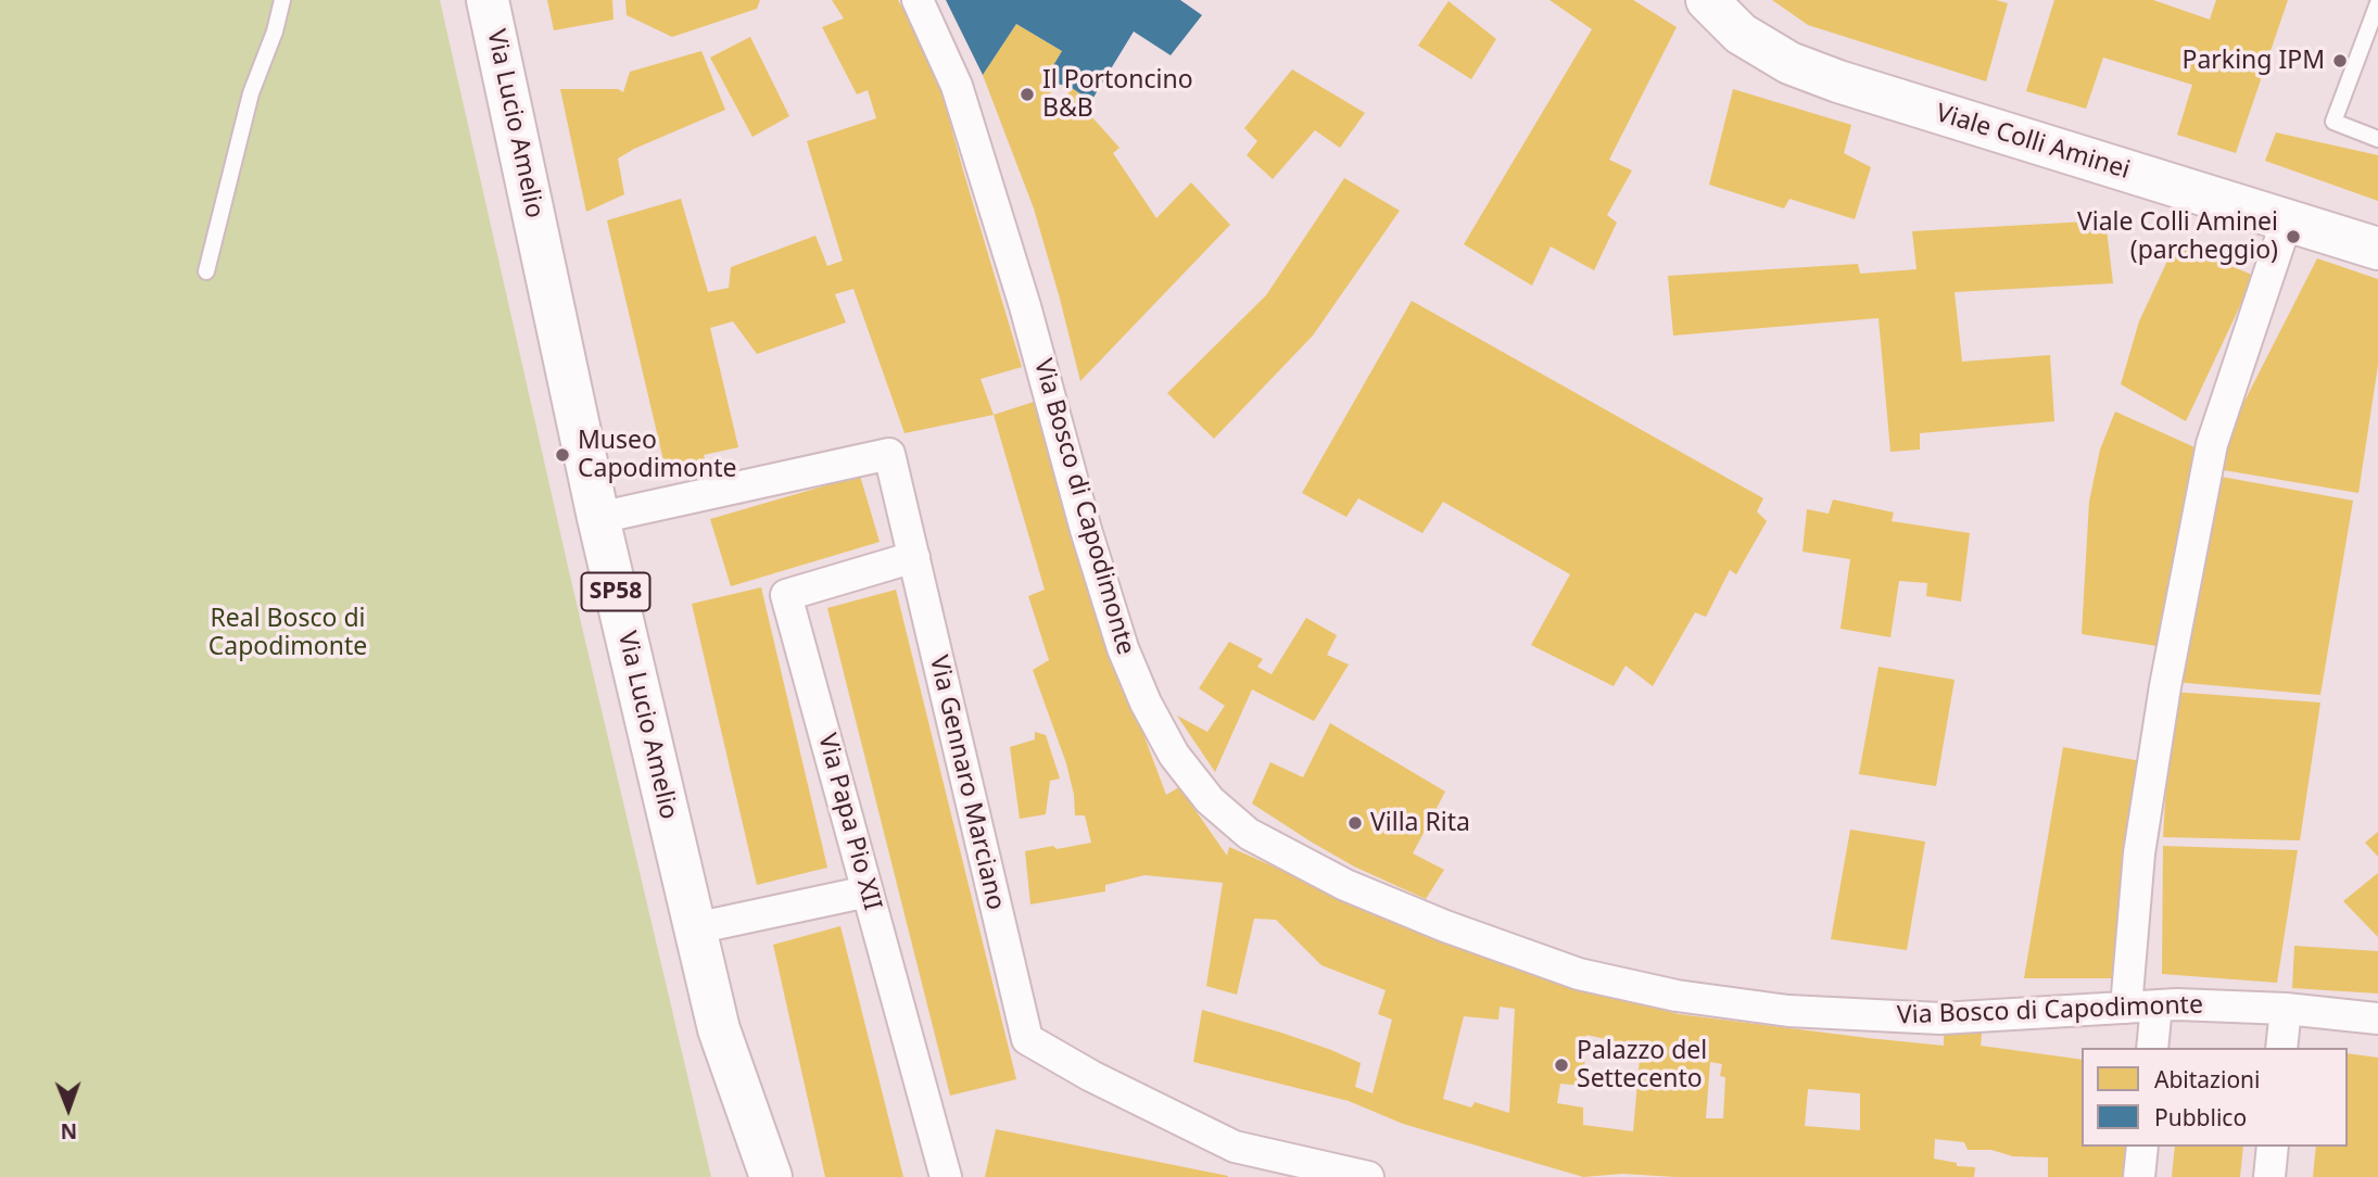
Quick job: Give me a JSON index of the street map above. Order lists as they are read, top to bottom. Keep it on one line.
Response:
{"streets":{"main road":["Via Lucio Amelio","Viale Colli Aminei","SP58"],"street":["Via Bosco di Capodimonte","Via Gennaro Marciano","Via Papa Pio XII"]},"crossings":[["Via Lucio Amelio","Via Gennaro Marciano"],["Via Gennaro Marciano","Via Papa Pio XII"]],"parks":["Real Bosco di Capodimonte"],"places":["Parking IPM","Il Portoncino B&B","Viale Colli Aminei (parcheggio)","Museo Capodimonte","Villa Rita","Palazzo del Settecento"],"legend":["Abitazioni","Pubblico"],"north":"bottom"}
